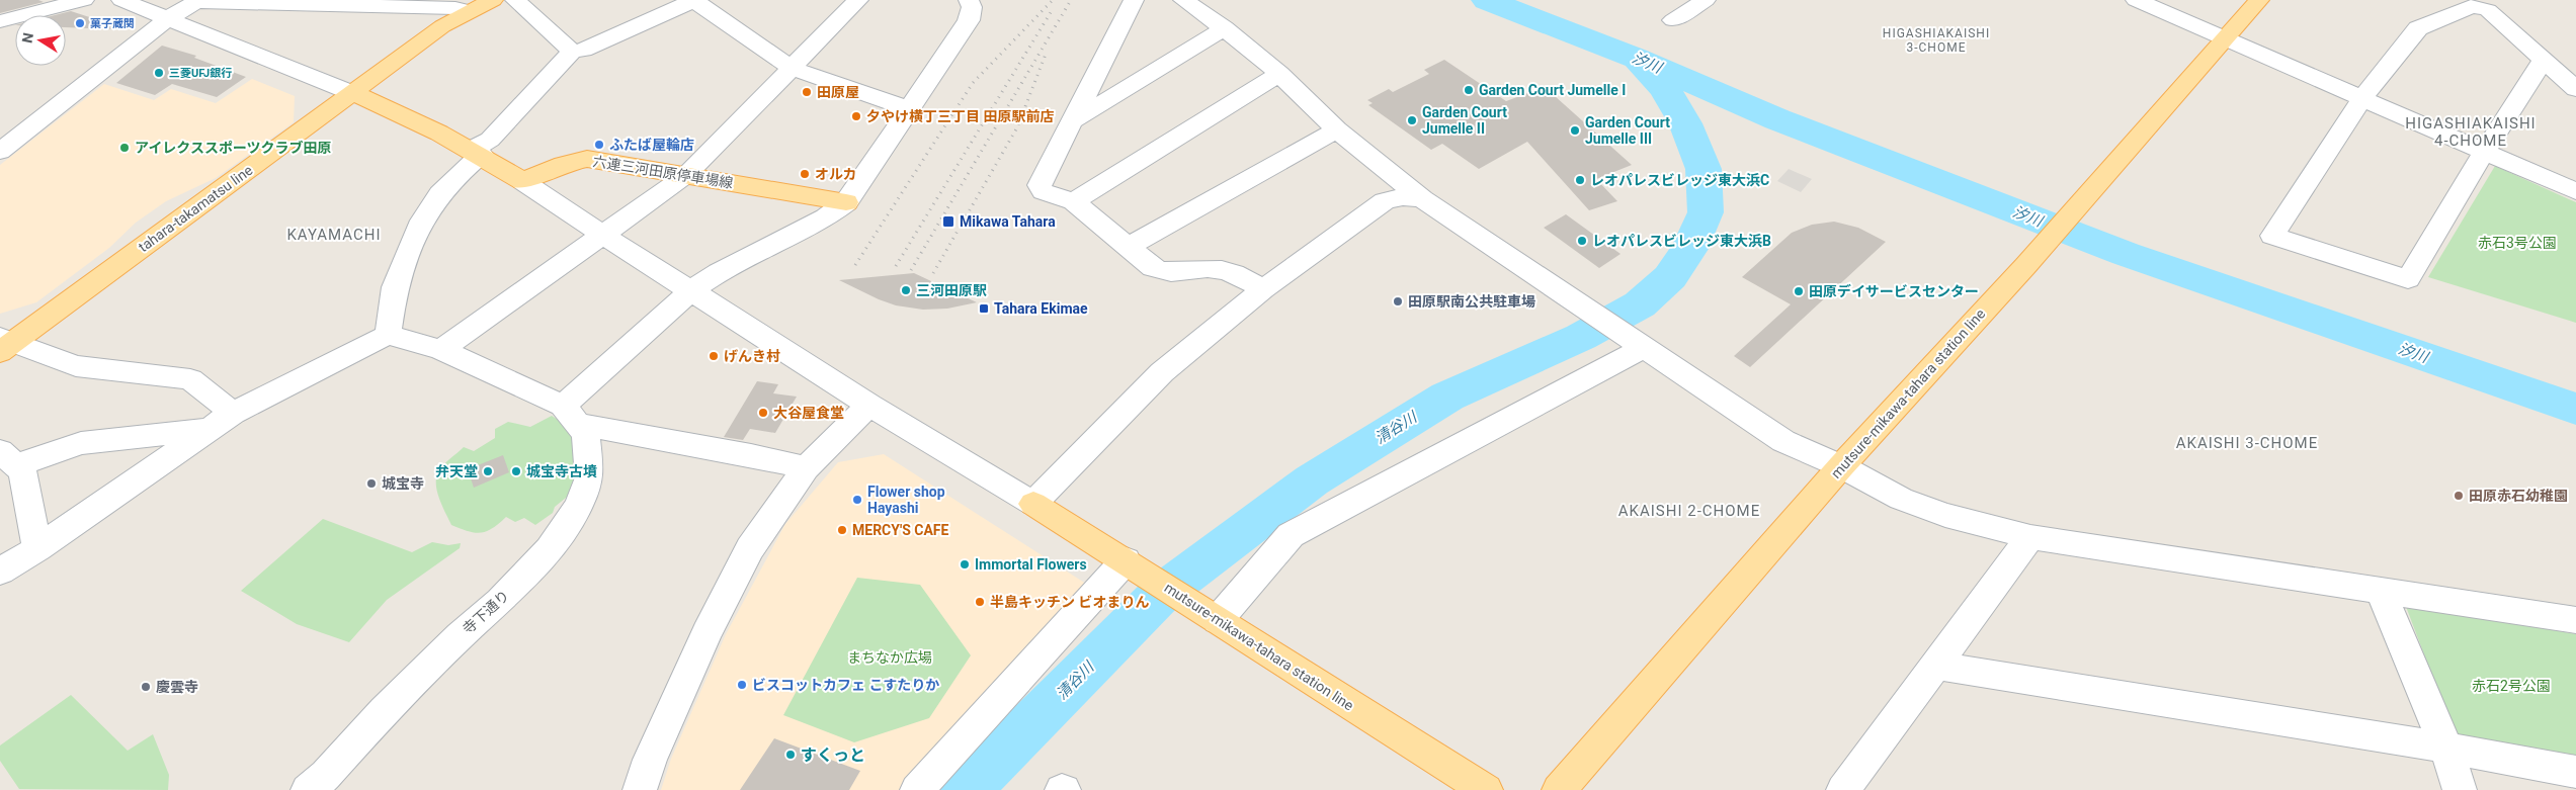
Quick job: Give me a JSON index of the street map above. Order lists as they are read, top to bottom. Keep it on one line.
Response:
{"streets":{"main road":["六連三河田原停車場線","tahara-takamatsu line","mutsure-mikawa-tahara station line"],"street":["寺下通り"]},"districts":["HIGASHIAKAISHI 3-CHOME","HIGASHIAKAISHI 4-CHOME","KAYAMACHI","AKAISHI 3-CHOME","AKAISHI 2-CHOME"],"water":["汐川","清谷川"],"parks":["赤石3号公園","まちなか広場","赤石2号公園"],"places":{"other":["菓子蔵関","三菱UFJ銀行","Garden Court Jumelle I","田原屋","夕やけ横丁三丁目 田原駅前店","Garden Court Jumelle II","Garden Court Jumelle III","ふたば屋輪店","アイレクススポーツクラブ田原","オルカ","レオパレスビレッジ東大浜C","レオパレスビレッジ東大浜B","三河田原駅","田原デイサービスセンター","田原駅南公共駐車場","げんき村","大谷屋食堂","弁天堂","城宝寺古墳","城宝寺","田原赤石幼稚園","Flower shop Hayashi","MERCY'S CAFE","Immortal Flowers","半島キッチン ビオまりん","ビスコットカフェ こすたりか","慶雲寺","すくっと"],"transit":["Mikawa Tahara","Tahara Ekimae"]},"north":"left"}
